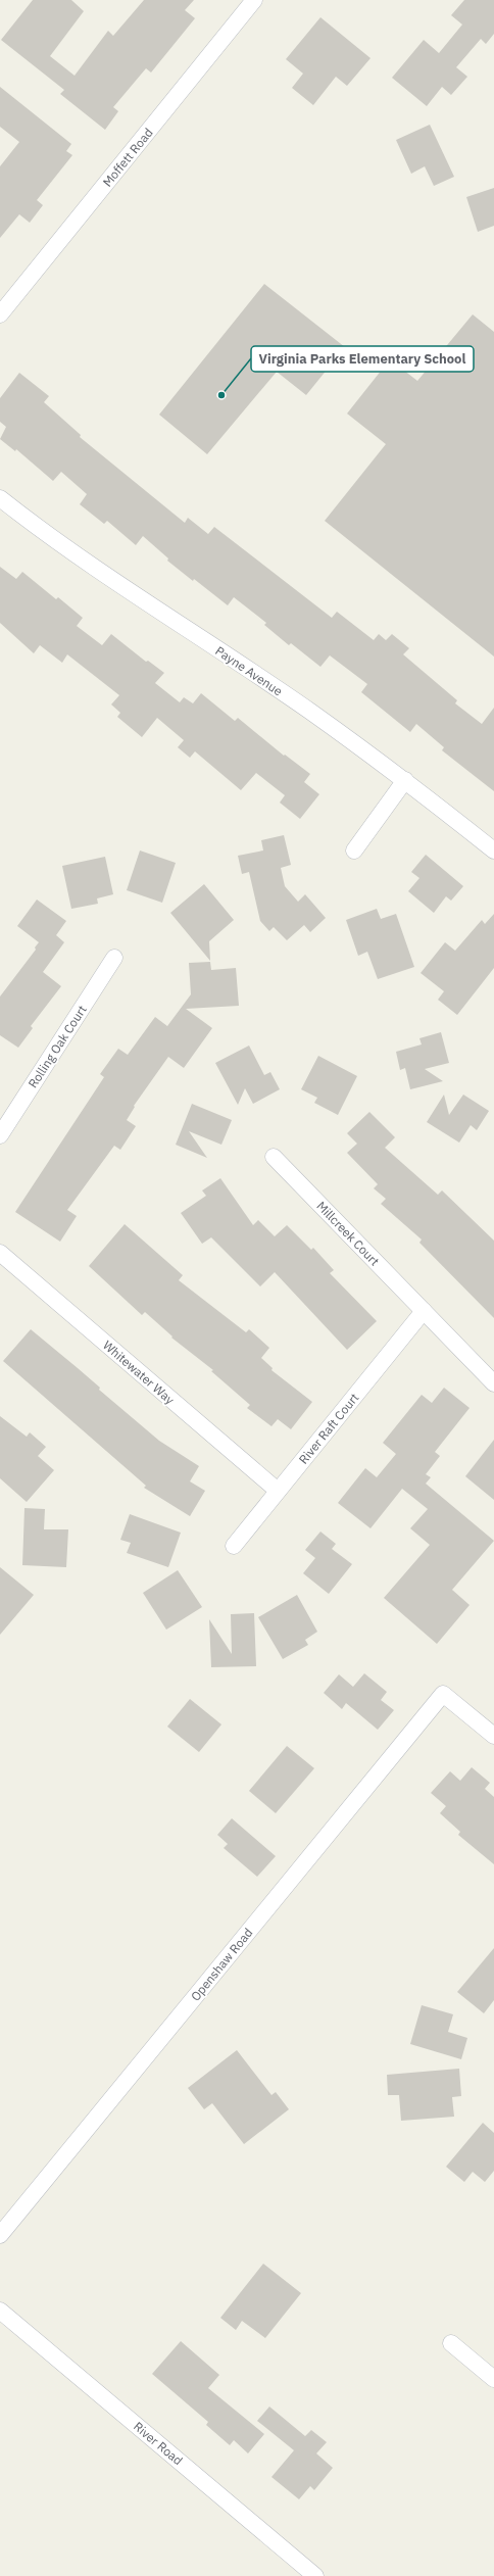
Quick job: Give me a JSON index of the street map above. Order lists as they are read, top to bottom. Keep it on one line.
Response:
{"streets":{"street":["Moffett Road","Payne Avenue","Rolling Oak Court","Millcreek Court","Whitewater Way","River Raft Court","Openshaw Road","River Road"]},"crossings":[["Millcreek Court","River Raft Court"],["Whitewater Way","River Raft Court"]],"places":["Virginia Parks Elementary School"]}
